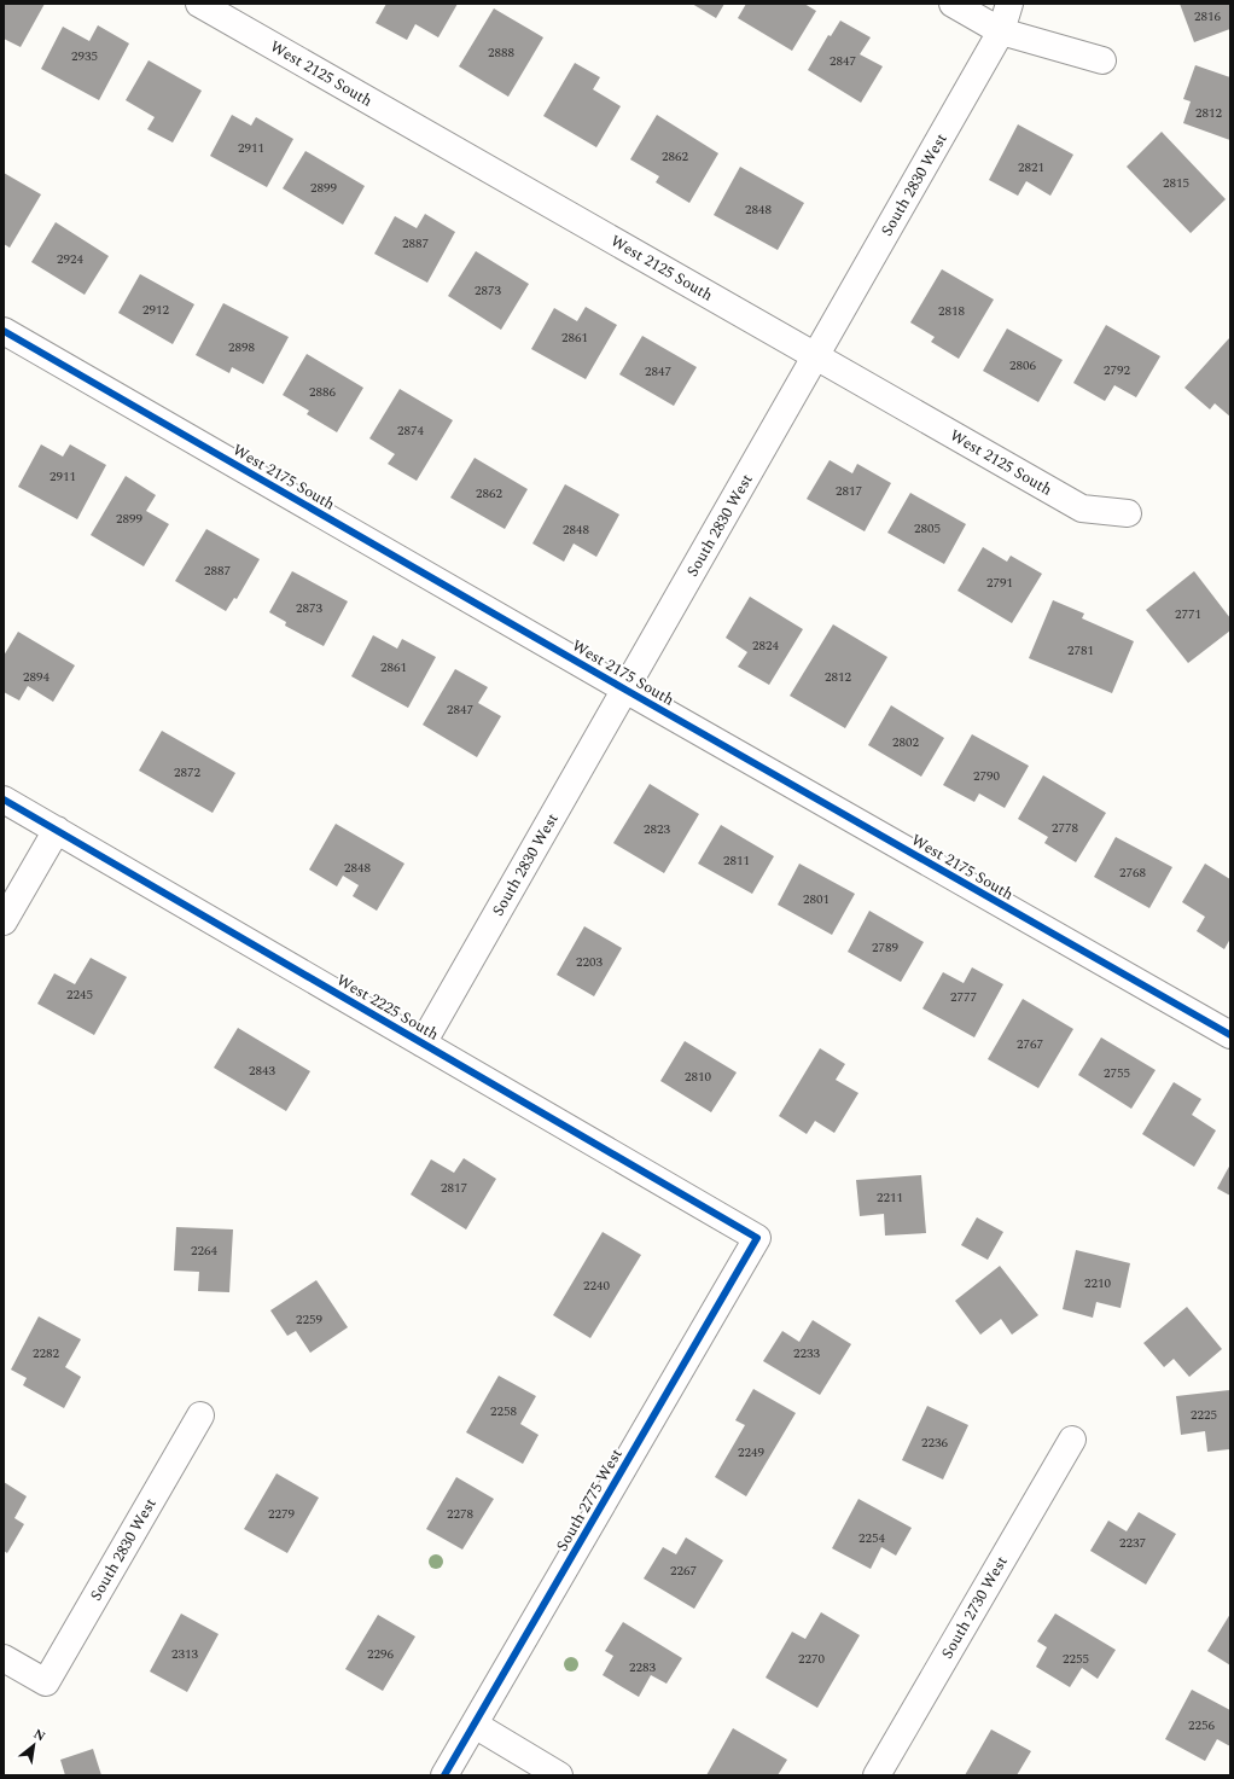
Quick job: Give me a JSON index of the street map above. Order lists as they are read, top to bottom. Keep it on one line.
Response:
{"streets":{"street":["West 2125 South","South 2830 West","West 2175 South","West 2225 South","South 2775 West","South 2730 West"]},"crossings":[["West 2125 South","South 2830 West"],["South 2830 West","West 2175 South"],["South 2830 West","West 2225 South"],["West 2225 South","South 2775 West"]],"house_numbers":["2816","2888","2935","2847","2812","2911","2862","2821","2815","2899","2848","2887","2924","2873","2912","2818","2861","2898","2806","2792","2847","2886","2874","2911","2817","2862","2899","2805","2848","2887","2791","2873","2771","2824","2781","2861","2894","2812","2847","2802","2872","2790","2778","2823","2811","2848","2768","2801","2789","2203","2245","2777","2767","2843","2755","2810","2817","2211","2264","2210","2240","2259","2282","2233","2258","2225","2236","2249","2279","2278","2254","2237","2267","2313","2296","2270","2255","2283","2256"],"north":"top right"}
